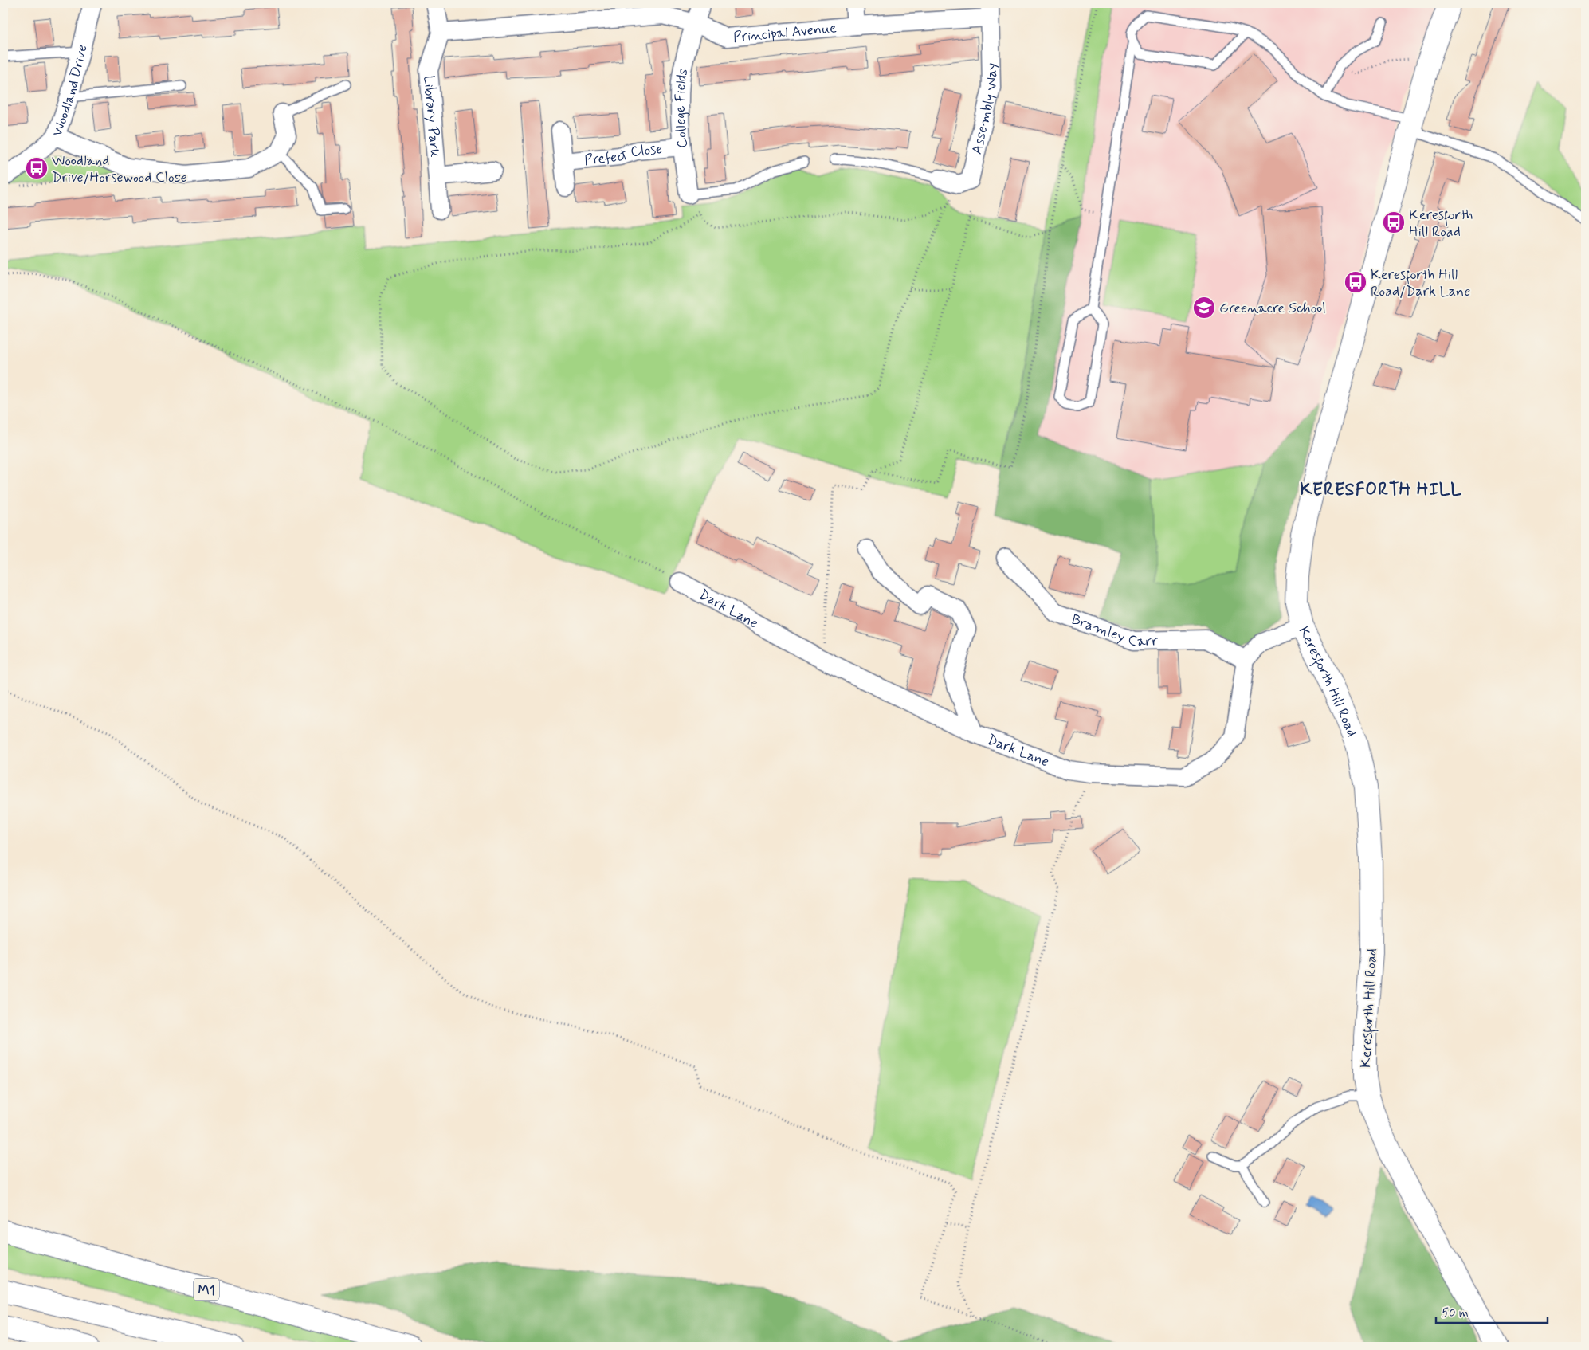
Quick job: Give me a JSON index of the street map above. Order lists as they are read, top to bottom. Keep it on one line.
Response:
{"streets":{"main road":["Keresforth Hill Road","M1"],"street":["Principal Avenue","Woodland Drive","Assembly Way","College Fields","Library Park","Prefect Close","Dark Lane","Bramley Carr"]},"crossings":[["Principal Avenue","Assembly Way"],["Principal Avenue","College Fields"],["Principal Avenue","Library Park"],["College Fields","Prefect Close"],["Dark Lane","Bramley Carr"]],"districts":["KERESFORTH HILL"],"places":{"bus stop":["Woodland Drive/Horsewood Close","Keresforth Hill Road","Keresforth Hill Road/Dark Lane"],"school or university":["Greenacre School"]},"scale_bar":"50 m"}
